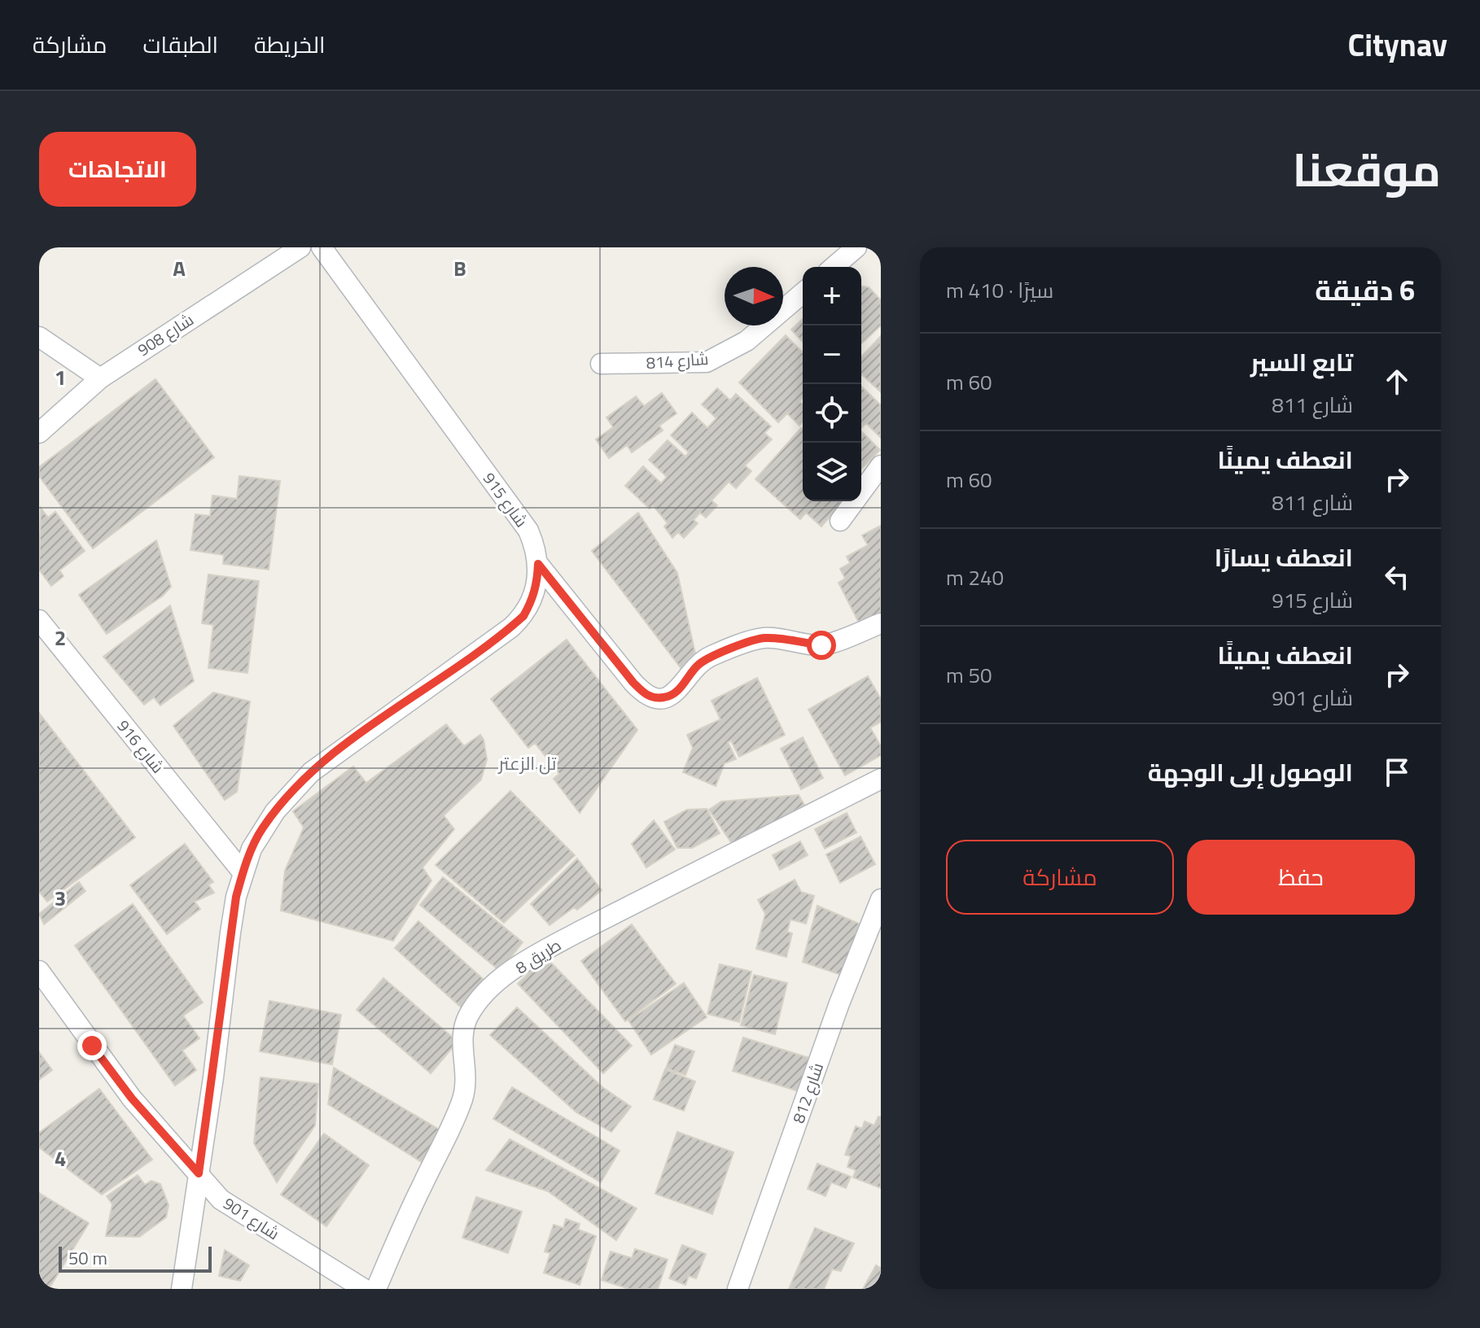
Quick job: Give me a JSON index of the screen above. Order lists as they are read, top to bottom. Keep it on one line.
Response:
{"streets":{"street":["شارع 908","شارع 814","شارع 915","شارع 916","طريق 8","شارع 812","شارع 901"]},"crossings":[["شارع 915","شارع 916"],["شارع 915","شارع 901"]],"districts":["تل الزعتر"],"scale_bar":"50 m","north":"right","page":{"header":"Citynav","nav":["الخريطة","الطبقات","مشاركة"],"title":"موقعنا","buttons":["الاتجاهات",["حفظ","مشاركة"]],"heading":["6 دقيقة","سيرًا · 410 m"],"map_buttons":["+","−"],"list":[["تابع السير","شارع 811","60 m"],["انعطف يمينًا","شارع 811","60 m"],["انعطف يسارًا","شارع 915","240 m"],["انعطف يمينًا","شارع 901","50 m"],"الوصول إلى الوجهة"],"scale":"50 m"},"grid":{"columns":["A","B"],"rows":["1","2","3","4"]}}
